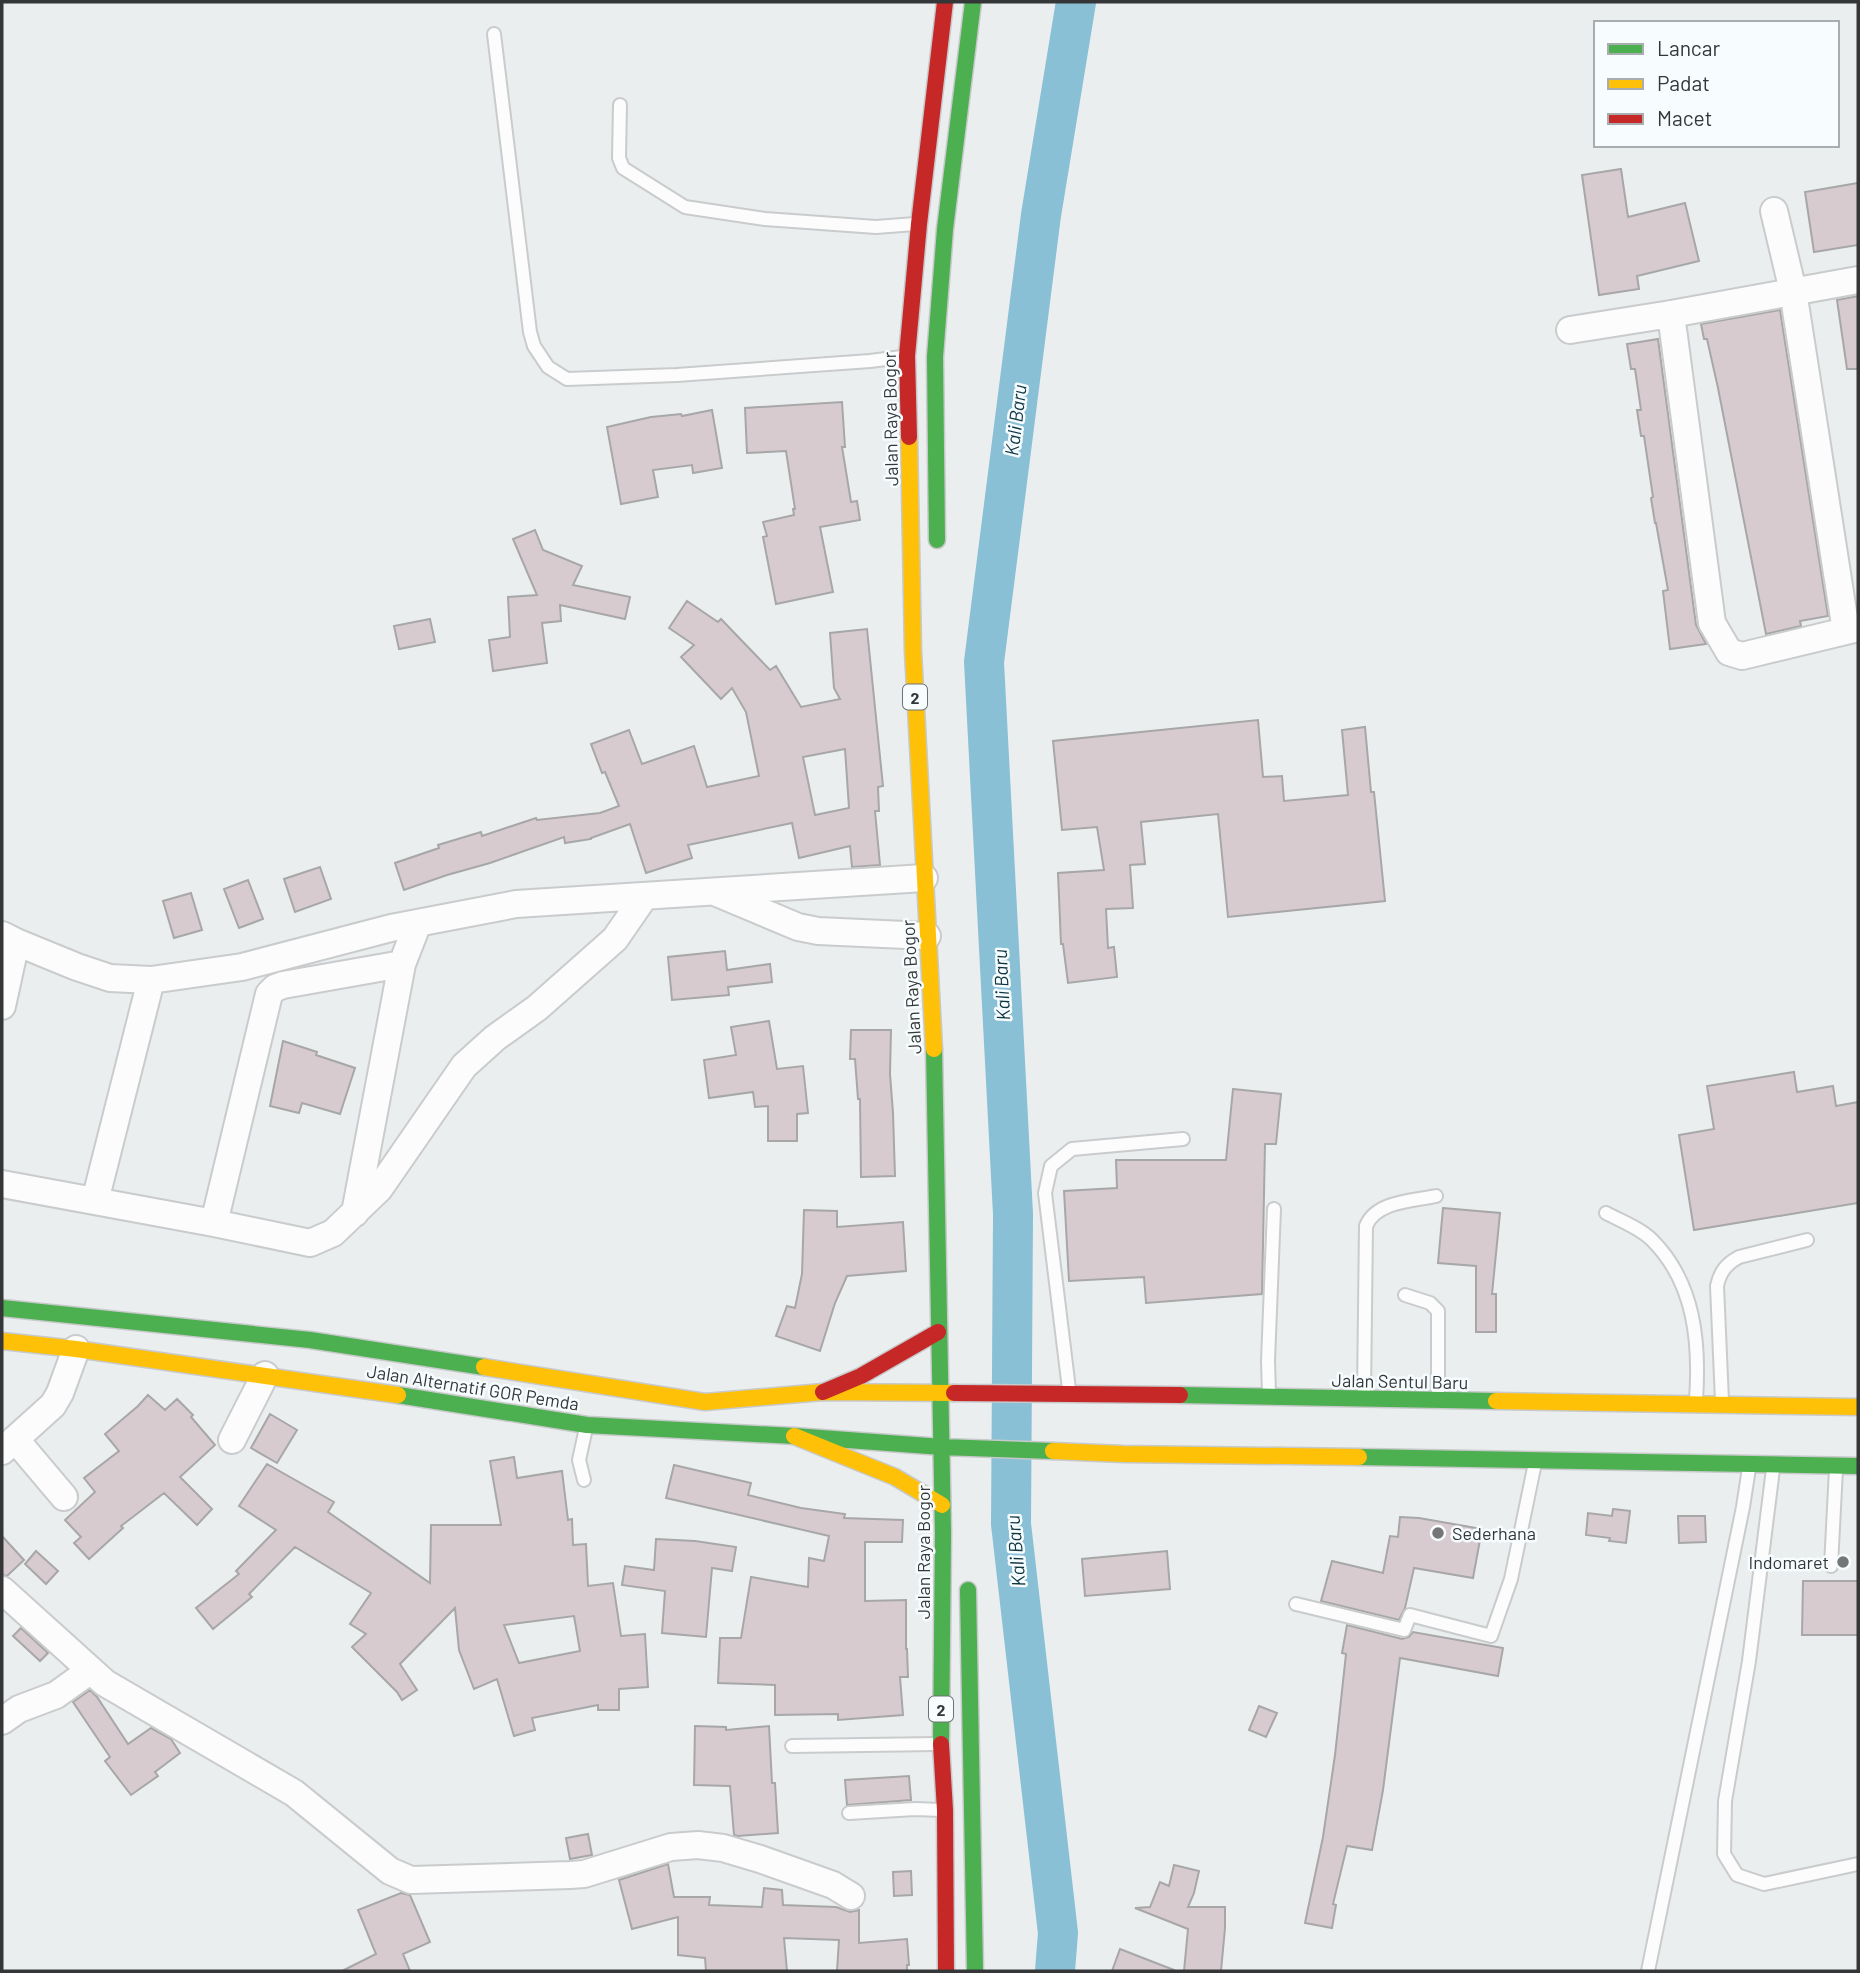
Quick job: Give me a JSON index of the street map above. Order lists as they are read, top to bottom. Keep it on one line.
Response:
{"streets":{"main road":["Jalan Raya Bogor","2","Jalan Sentul Baru","Jalan Alternatif GOR Pemda"]},"crossings":[["Jalan Raya Bogor","Jalan Sentul Baru"],["Jalan Raya Bogor","Jalan Alternatif GOR Pemda"],["Jalan Sentul Baru","Jalan Alternatif GOR Pemda"]],"water":["Kali Baru"],"places":["Sederhana","Indomaret"],"legend":["Lancar","Padat","Macet"]}
